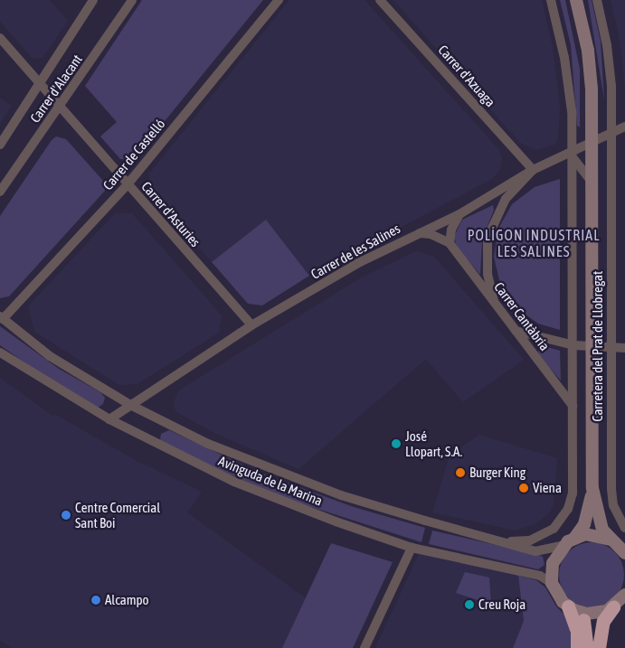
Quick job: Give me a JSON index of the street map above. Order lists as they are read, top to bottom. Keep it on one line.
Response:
{"streets":{"street":["Carrer d'Azuaga","Carrer d'Alacant","Carrer de Castelló","Carrer d'Asturies","Carrer de les Salines","Carrer Cantàbria","Carretera del Prat de Llobregat","Avinguda de la Marina"]},"crossings":[["Carrer d'Azuaga","Carrer de les Salines"],["Carrer d'Alacant","Carrer d'Asturies"],["Carrer de Castelló","Carrer d'Asturies"],["Carrer de Castelló","Avinguda de la Marina"],["Carrer d'Asturies","Carrer de les Salines"],["Carrer de les Salines","Carrer Cantàbria"],["Carrer de les Salines","Carretera del Prat de Llobregat"],["Carrer de les Salines","Avinguda de la Marina"],["Carrer Cantàbria","Carretera del Prat de Llobregat"],["Carretera del Prat de Llobregat","Avinguda de la Marina"]],"districts":["POLÍGON INDUSTRIAL LES SALINES"],"places":["José Llopart, S.A.","Burger King","Viena","Centre Comercial Sant Boi","Alcampo","Creu Roja"]}
